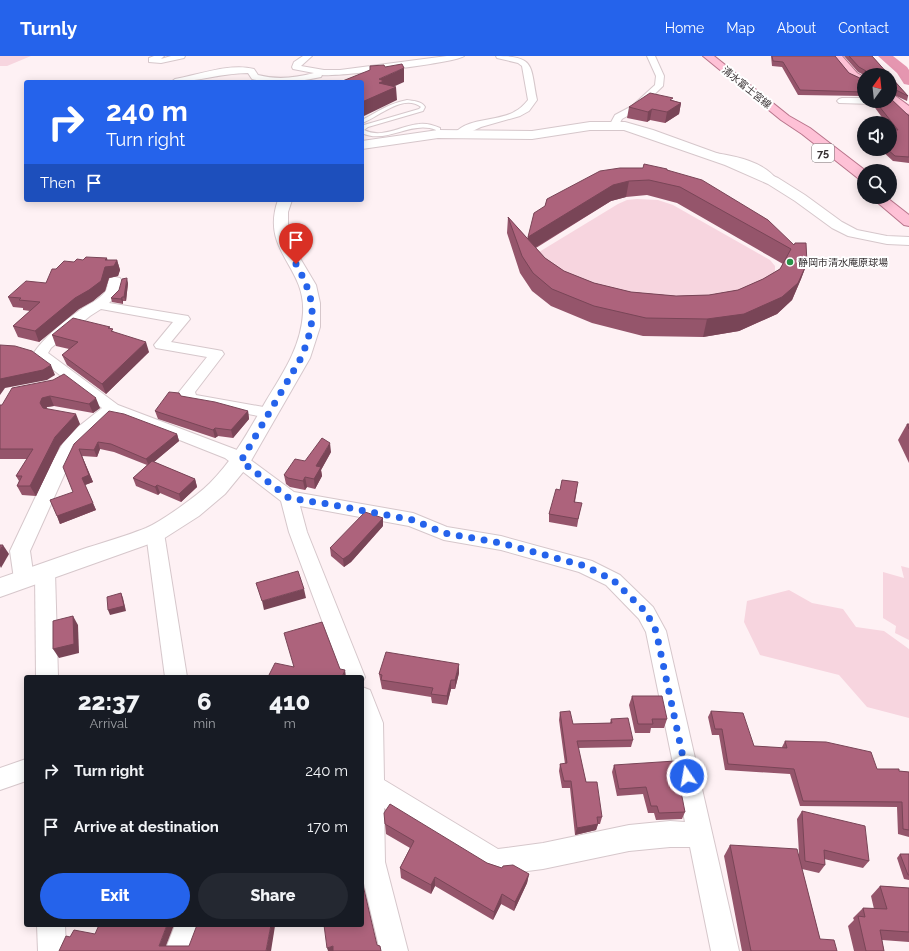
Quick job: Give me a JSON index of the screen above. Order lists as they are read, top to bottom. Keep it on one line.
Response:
{"streets":{"main road":["清水富士宮線","75"]},"places":["静岡市清水庵原球場"],"north":"top","page":{"header":"Turnly","nav":["Home","Map","About","Contact"],"turn":["240 m","Turn right"],"then":"Then","eta":["22:37","Arrival","6","min","410","m"],"list":[{"name":"Turn right","value":"240 m"},{"name":"Arrive at destination","value":"170 m"}],"buttons":["Exit","Share"]}}
